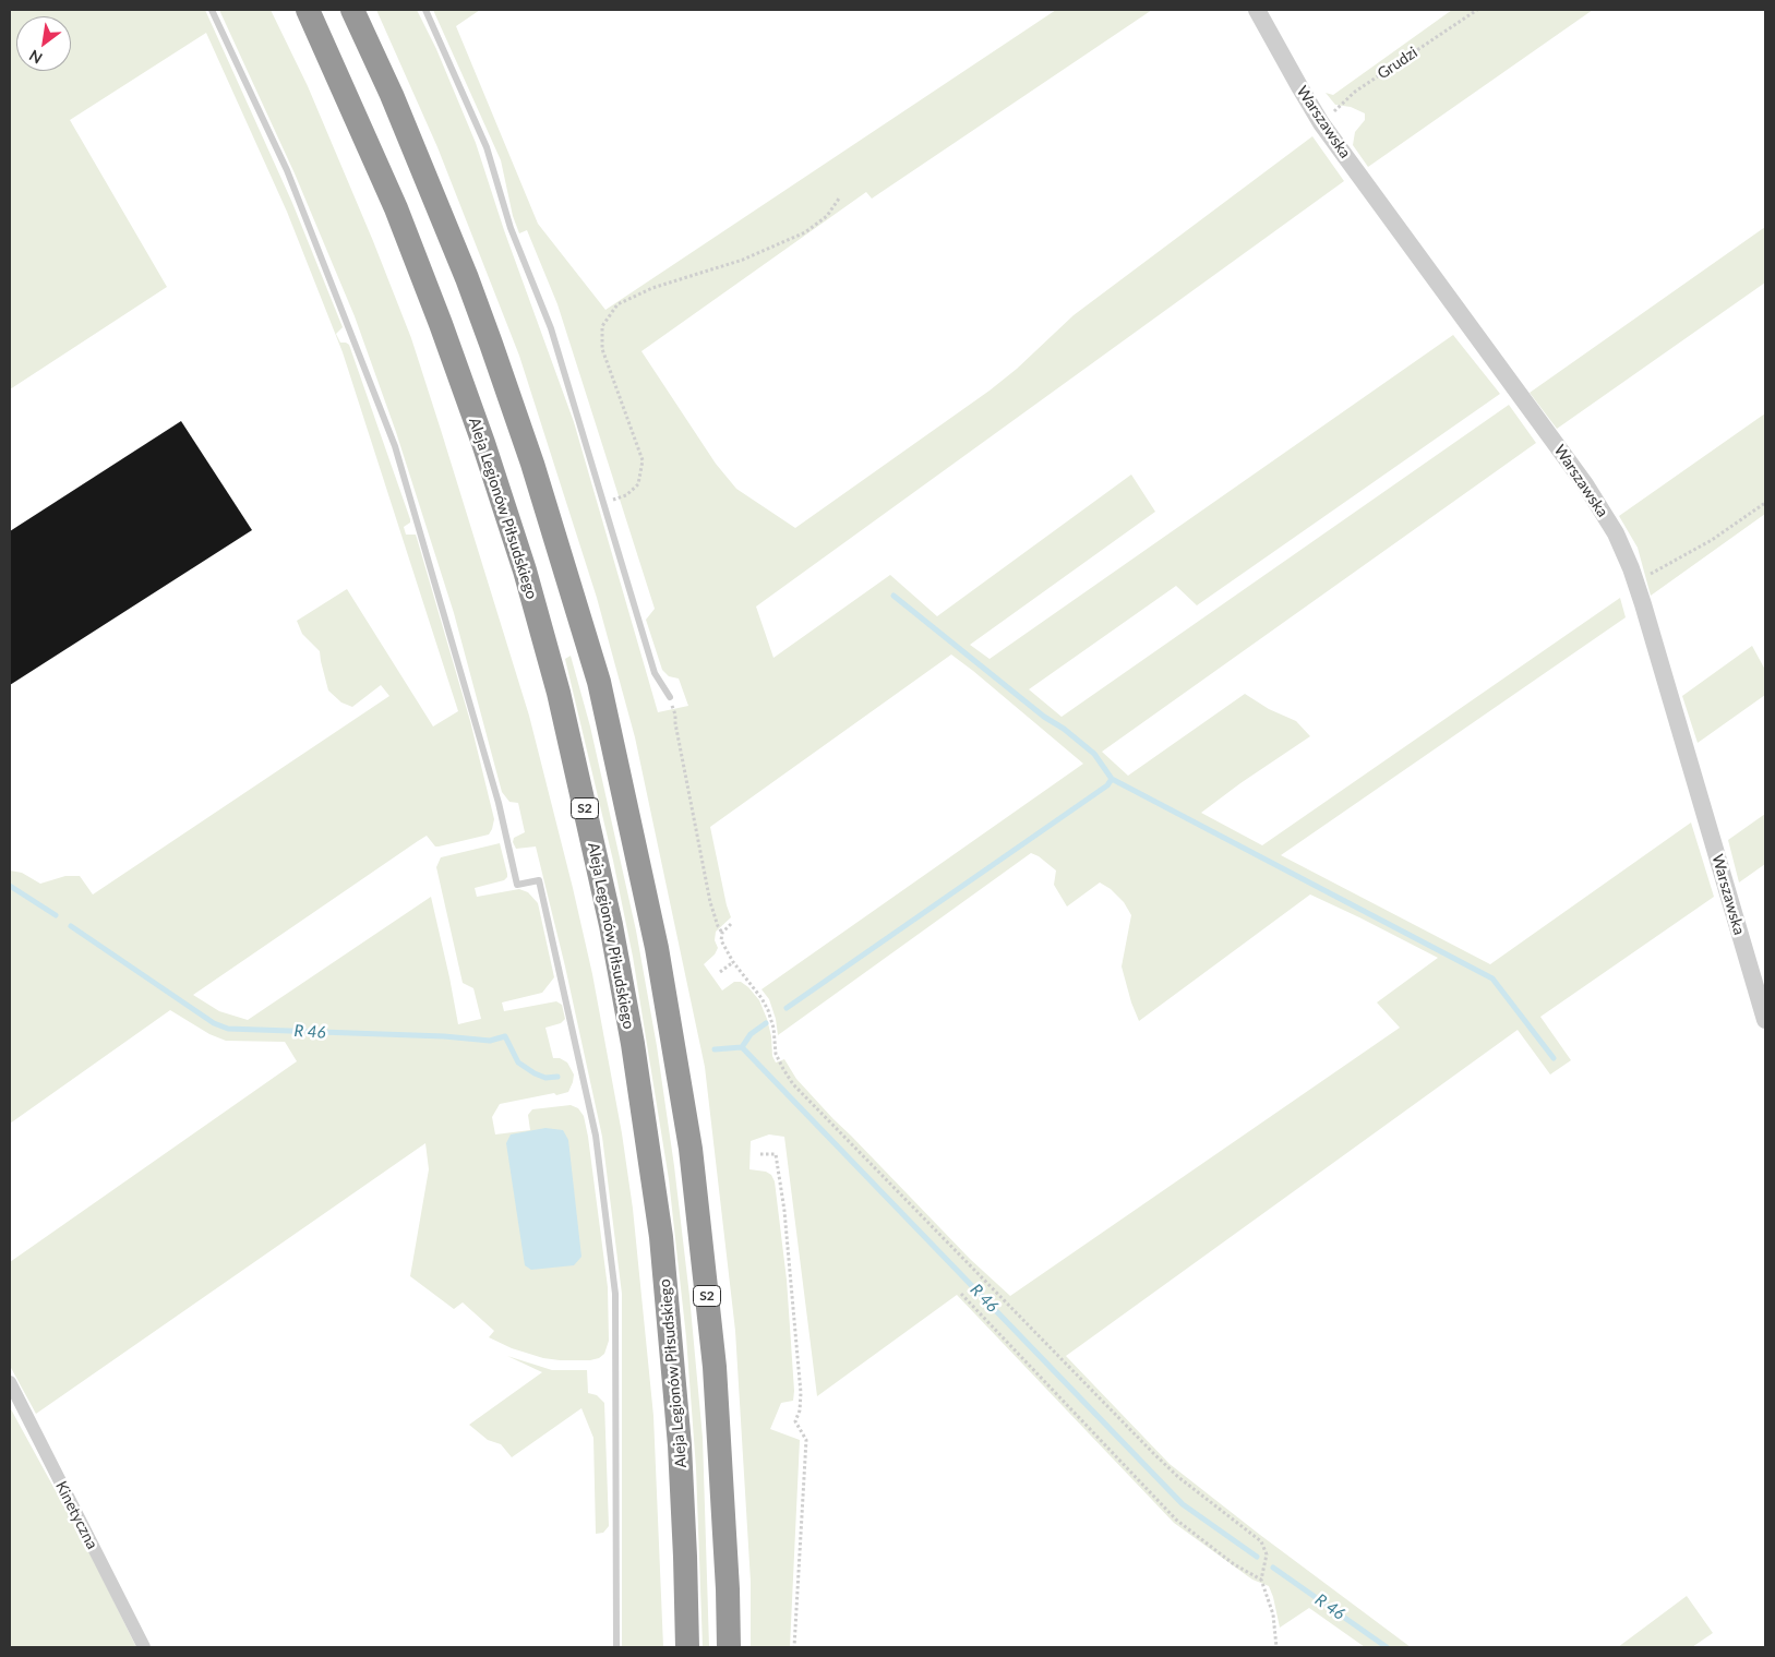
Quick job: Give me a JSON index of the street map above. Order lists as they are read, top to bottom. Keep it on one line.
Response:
{"streets":{"highway":["Aleja Legionów Piłsudskiego","S2"],"street":["Warszawska","Kinetyczna"],"path":["Grudzi"]},"crossings":[["Grudzi","Warszawska"]],"water":["R 46"],"north":"bottom left"}
